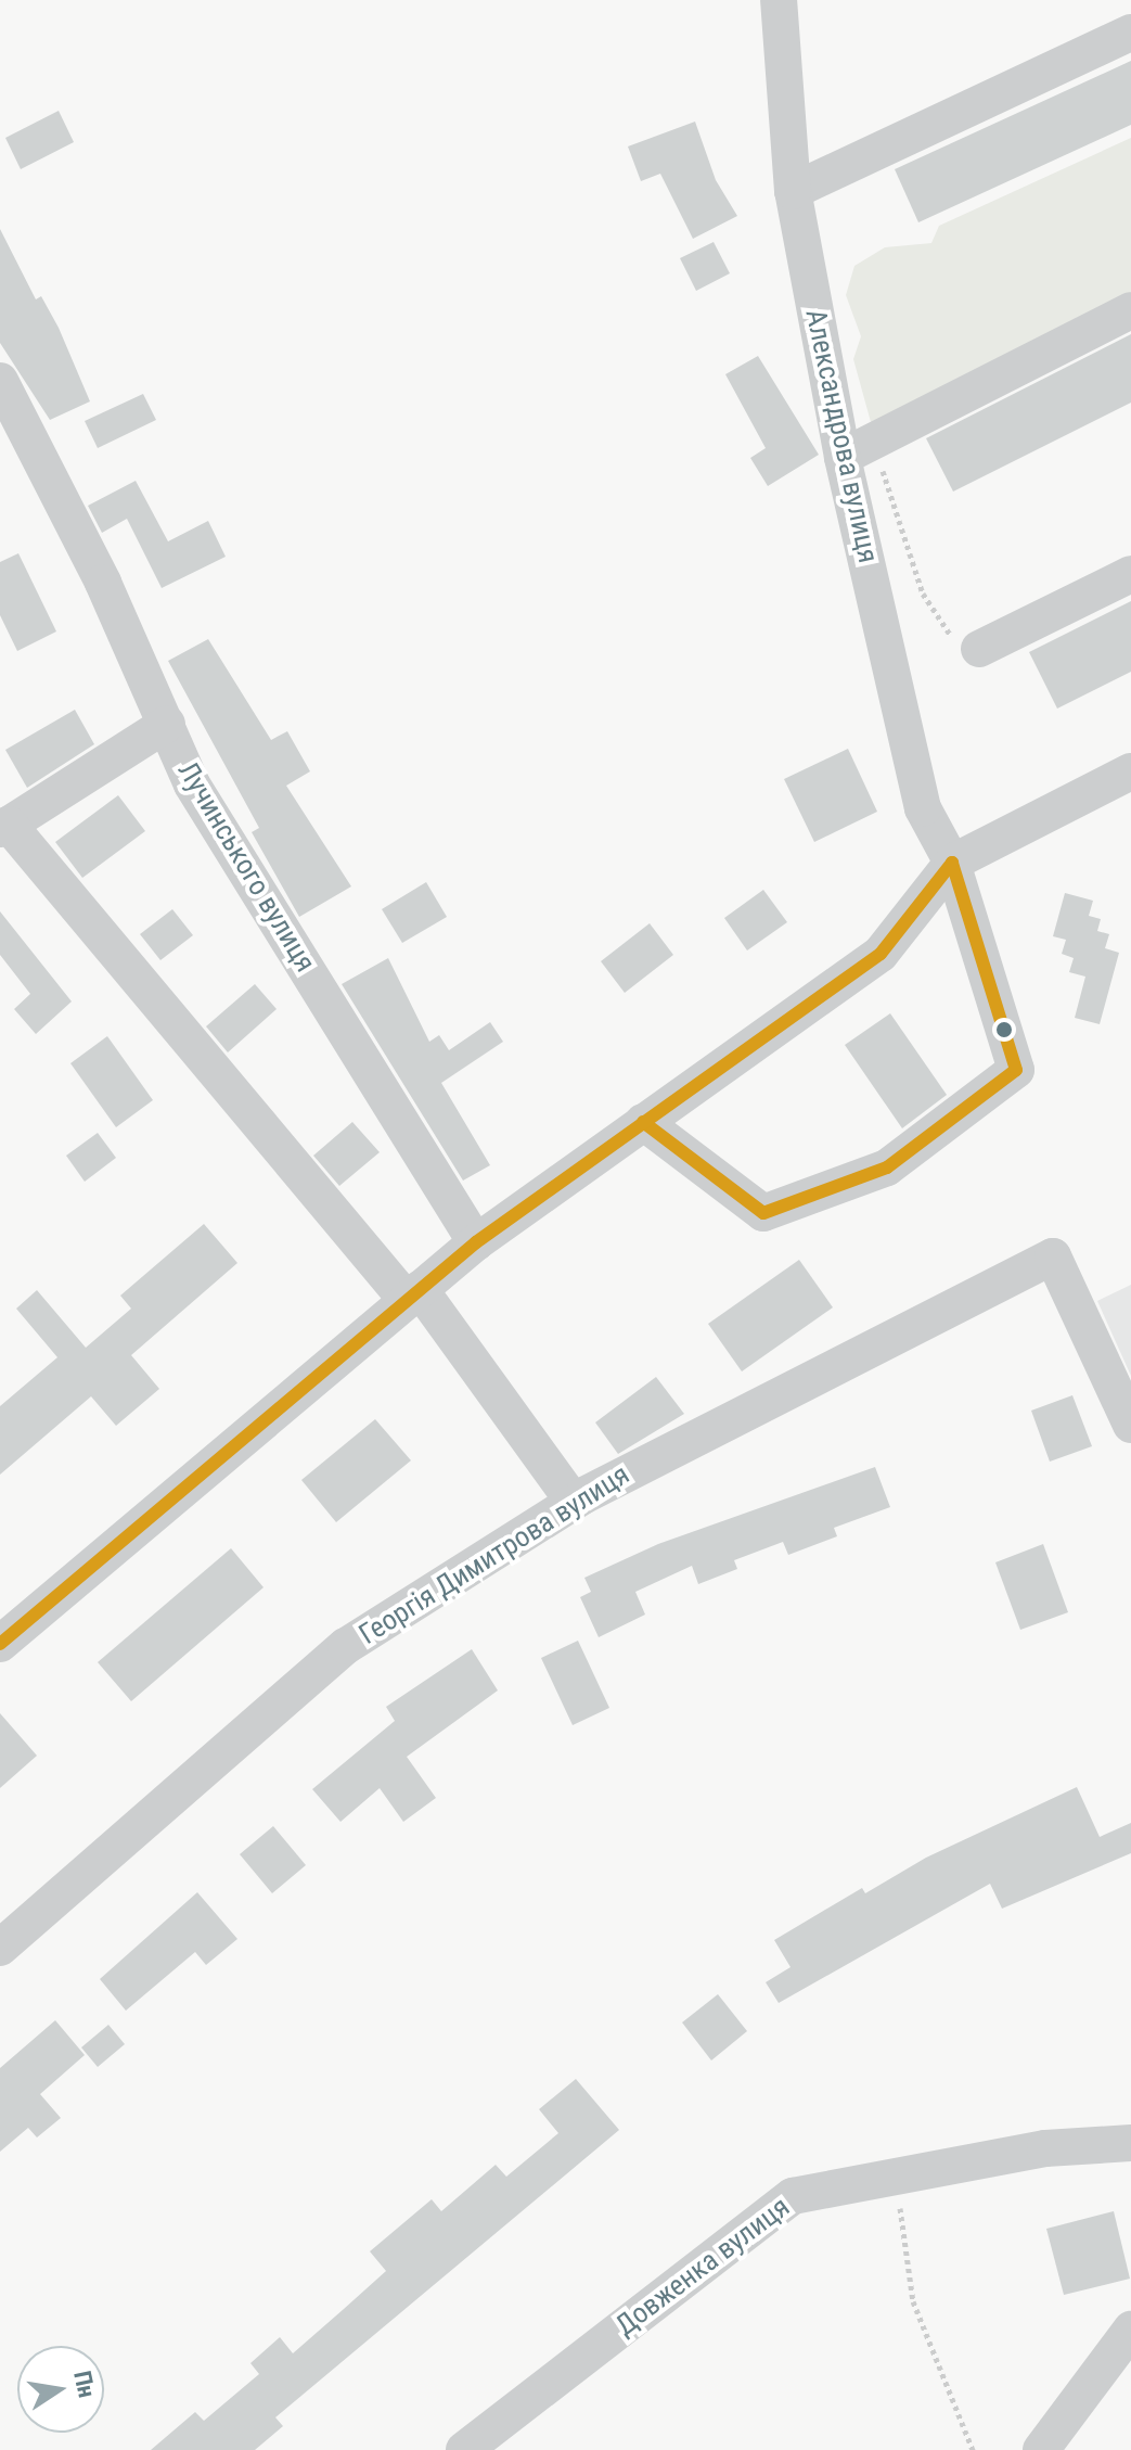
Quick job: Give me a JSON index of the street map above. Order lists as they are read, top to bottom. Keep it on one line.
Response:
{"streets":{"street":["Александрова вулиця","Лучинського вулиця","Георгія Димитрова вулиця","Довженка вулиця"]},"north":"right"}
